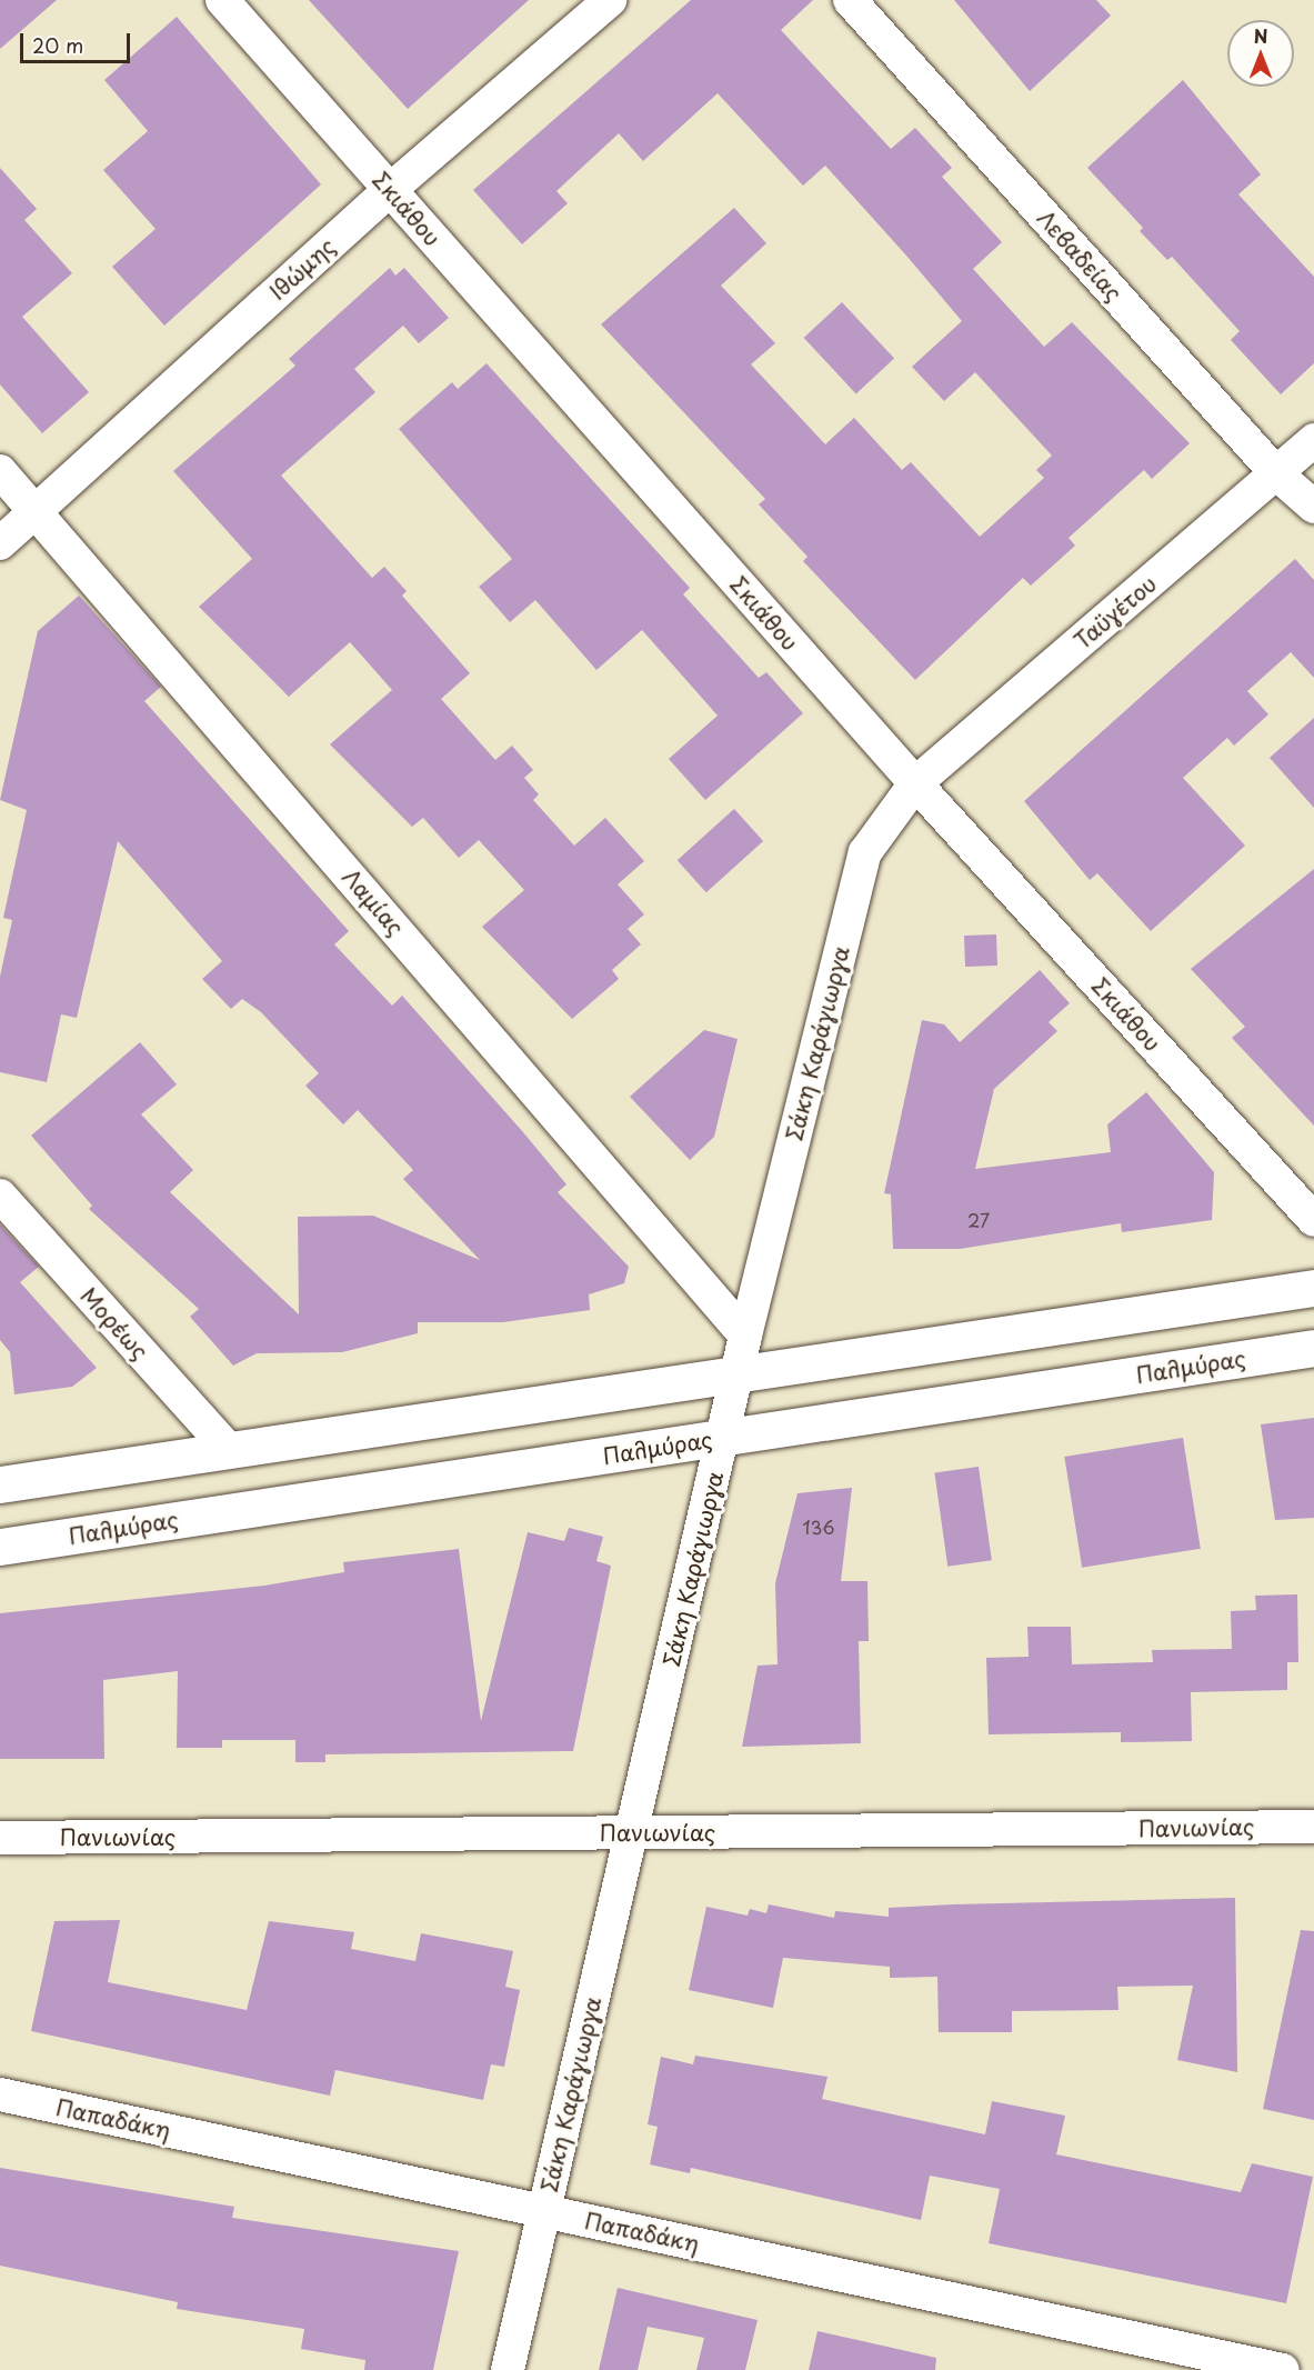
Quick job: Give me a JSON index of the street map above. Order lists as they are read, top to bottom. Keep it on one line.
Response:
{"streets":{"main road":["Παλμύρας"],"street":["Σκιάθου","Λεβαδείας","Ιθώμης","Ταϋγέτου","Λαμίας","Σάκη Καράγιωργα","Μορέως","Πανιωνίας","Παπαδάκη"]},"crossings":[["Σκιάθου","Ιθώμης"],["Σκιάθου","Ταϋγέτου"],["Σκιάθου","Σάκη Καράγιωργα"],["Λεβαδείας","Ταϋγέτου"],["Ιθώμης","Λαμίας"],["Ταϋγέτου","Σάκη Καράγιωργα"],["Λαμίας","Σάκη Καράγιωργα"],["Σάκη Καράγιωργα","Παλμύρας"],["Σάκη Καράγιωργα","Πανιωνίας"],["Σάκη Καράγιωργα","Παπαδάκη"]],"house_numbers":["27","136"],"scale_bar":"20 m","north":"top"}
